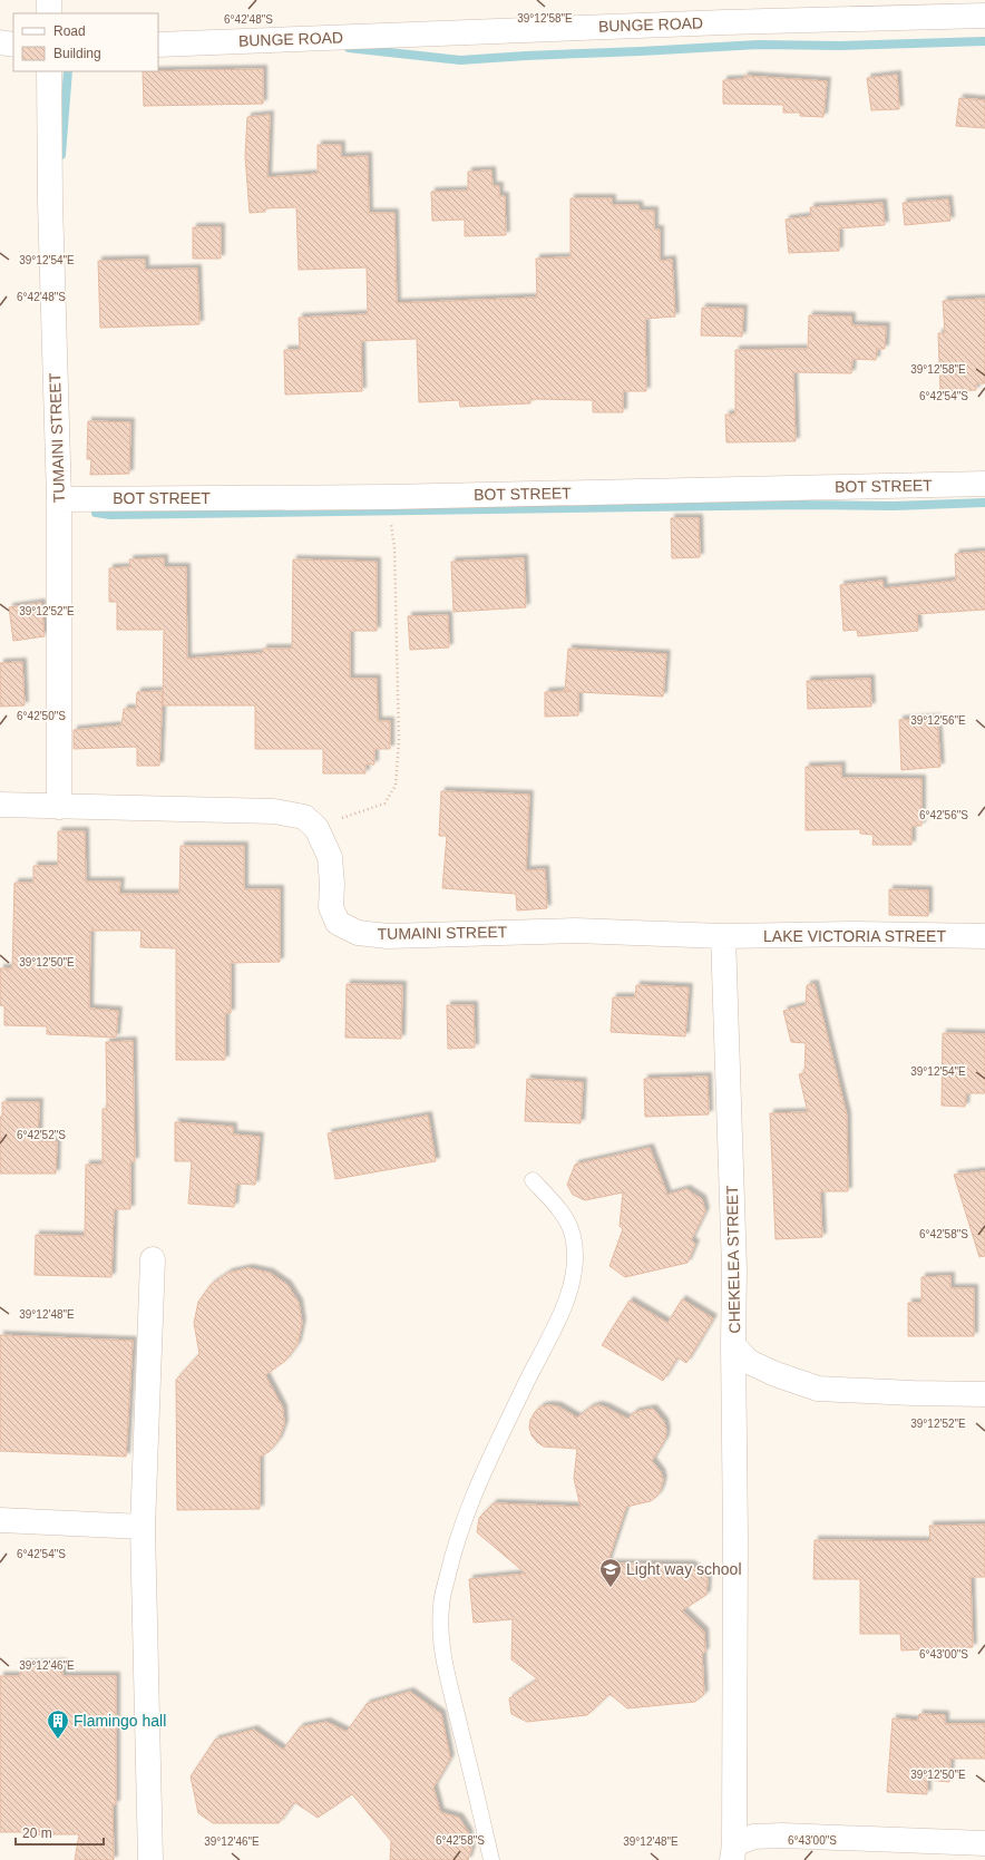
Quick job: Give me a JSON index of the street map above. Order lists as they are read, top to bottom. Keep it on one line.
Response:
{"streets":{"street":["BUNGE ROAD","TUMAINI STREET","BOT STREET","LAKE VICTORIA STREET","CHEKELEA STREET"]},"crossings":[["TUMAINI STREET","BOT STREET"],["TUMAINI STREET","LAKE VICTORIA STREET"],["TUMAINI STREET","CHEKELEA STREET"],["LAKE VICTORIA STREET","CHEKELEA STREET"]],"places":{"school or university":["Light way school"],"building":["Flamingo hall"]},"legend":["Road","Building"],"scale_bar":"20 m","coordinates":["39°12'58\"E","6°42'48\"S","39°12'54\"E","6°42'54\"S","39°12'52\"E","6°42'50\"S","39°12'56\"E","6°42'56\"S","39°12'50\"E","6°42'52\"S","6°42'58\"S","39°12'48\"E","6°43'00\"S","39°12'46\"E"]}
